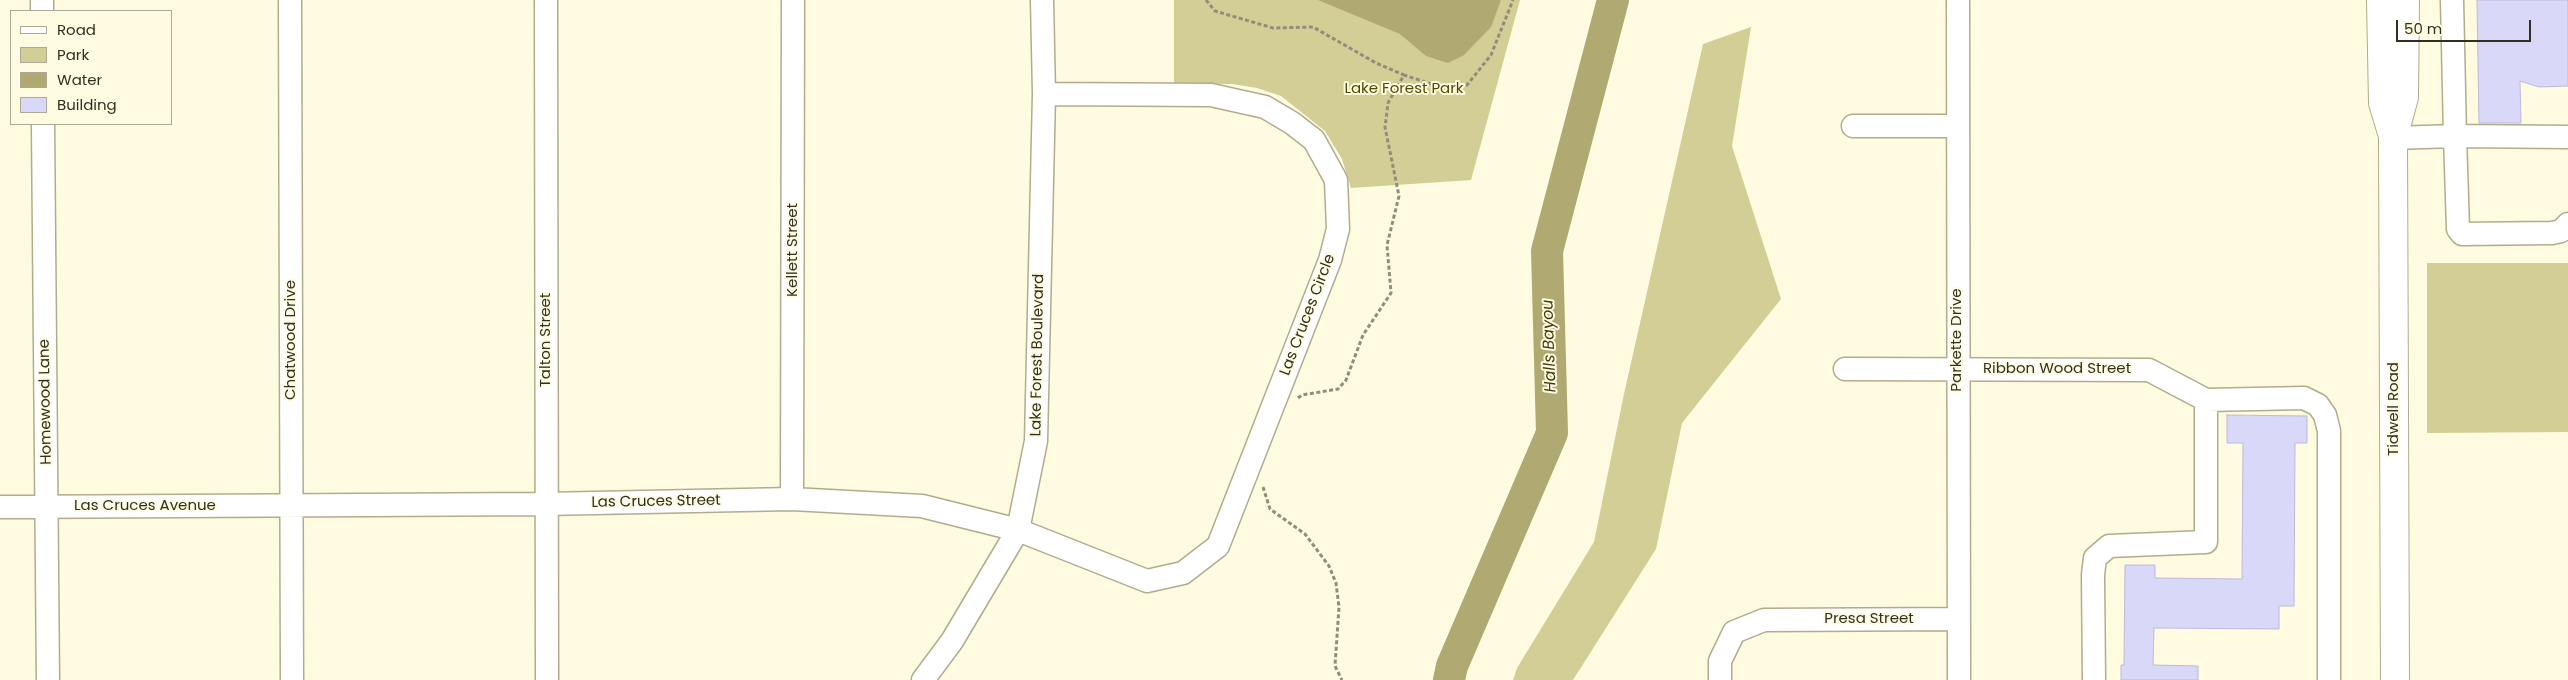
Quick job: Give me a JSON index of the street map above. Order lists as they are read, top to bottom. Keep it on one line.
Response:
{"streets":{"main road":["Tidwell Road"],"street":["Kellett Street","Las Cruces Circle","Chatwood Drive","Talton Street","Parkette Drive","Lake Forest Boulevard","Ribbon Wood Street","Homewood Lane","Las Cruces Street","Las Cruces Avenue","Presa Street"]},"crossings":[["Kellett Street","Las Cruces Street"],["Las Cruces Circle","Lake Forest Boulevard"],["Las Cruces Circle","Las Cruces Street"],["Chatwood Drive","Las Cruces Street"],["Chatwood Drive","Las Cruces Avenue"],["Talton Street","Las Cruces Street"],["Parkette Drive","Ribbon Wood Street"],["Parkette Drive","Presa Street"],["Lake Forest Boulevard","Las Cruces Street"],["Homewood Lane","Las Cruces Avenue"],["Las Cruces Street","Las Cruces Avenue"]],"water":["Halls Bayou"],"parks":["Lake Forest Park"],"legend":["Road","Park","Water","Building"],"scale_bar":"50 m"}
